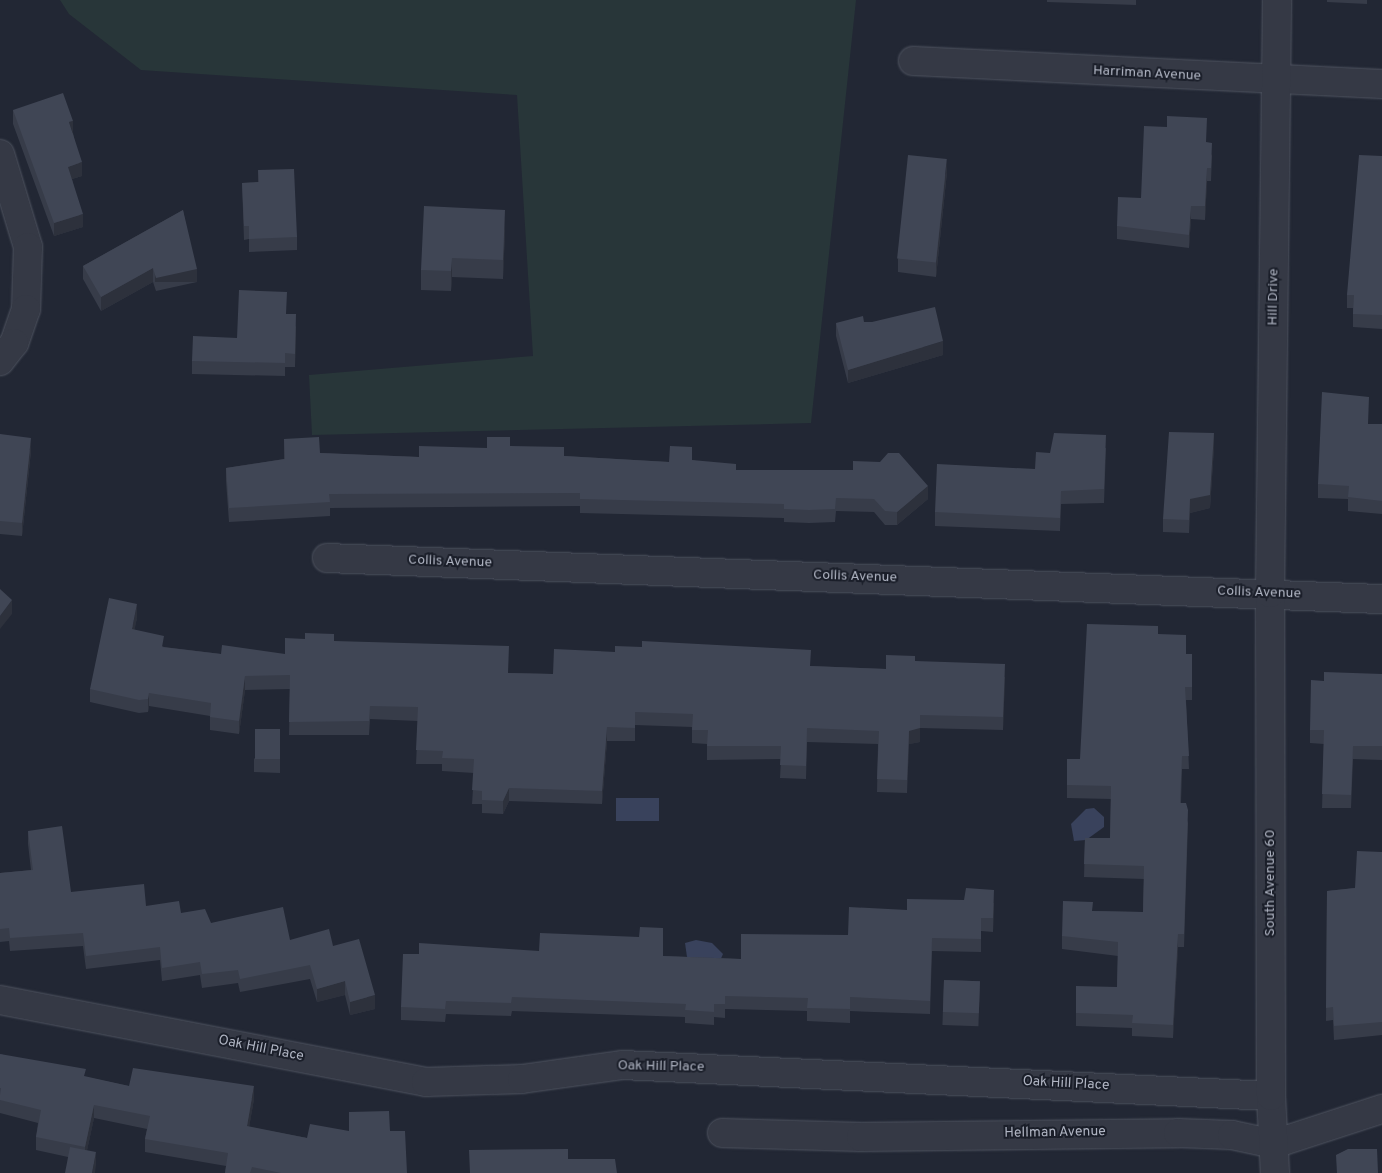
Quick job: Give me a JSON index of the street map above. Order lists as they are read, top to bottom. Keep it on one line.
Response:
{"streets":{"street":["Harriman Avenue","Hill Drive","Collis Avenue","South Avenue 60","Oak Hill Place","Hellman Avenue"]},"crossings":[["Harriman Avenue","Hill Drive"],["Hill Drive","Collis Avenue"],["Hill Drive","South Avenue 60"],["Collis Avenue","South Avenue 60"],["South Avenue 60","Oak Hill Place"],["South Avenue 60","Hellman Avenue"]]}
